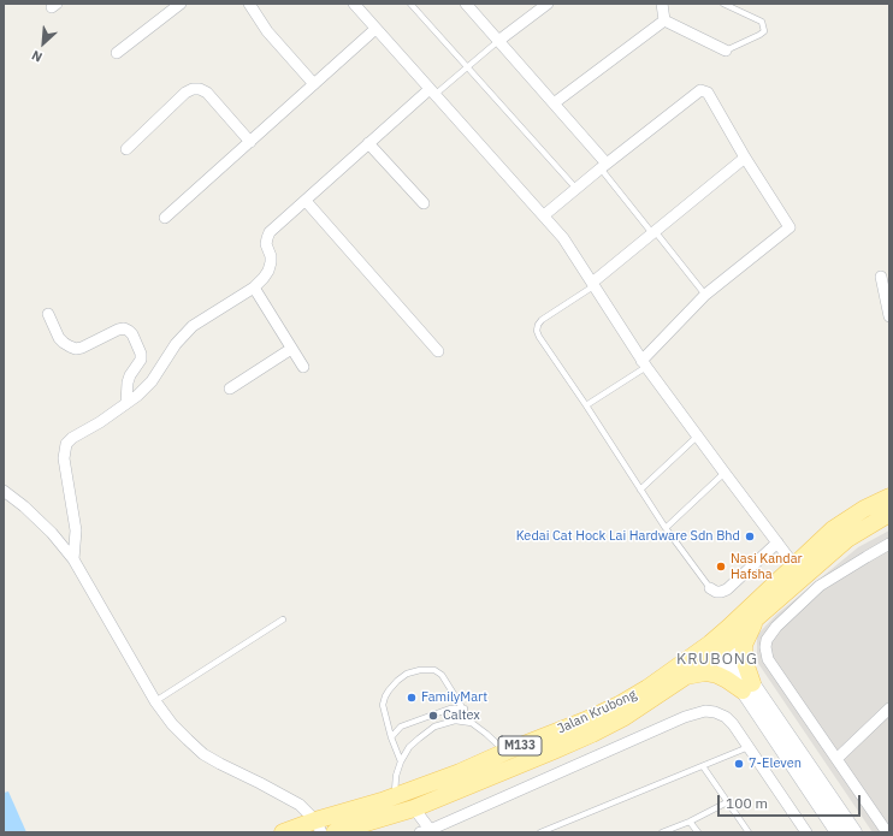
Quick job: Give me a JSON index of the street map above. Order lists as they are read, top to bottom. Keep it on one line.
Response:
{"streets":{"main road":["Jalan Krubong","M133"]},"districts":["KRUBONG"],"places":["Kedai Cat Hock Lai Hardware Sdn Bhd","Nasi Kandar Hafsha","FamilyMart","Caltex","7-Eleven"],"scale_bar":"100 m","north":"bottom left"}
